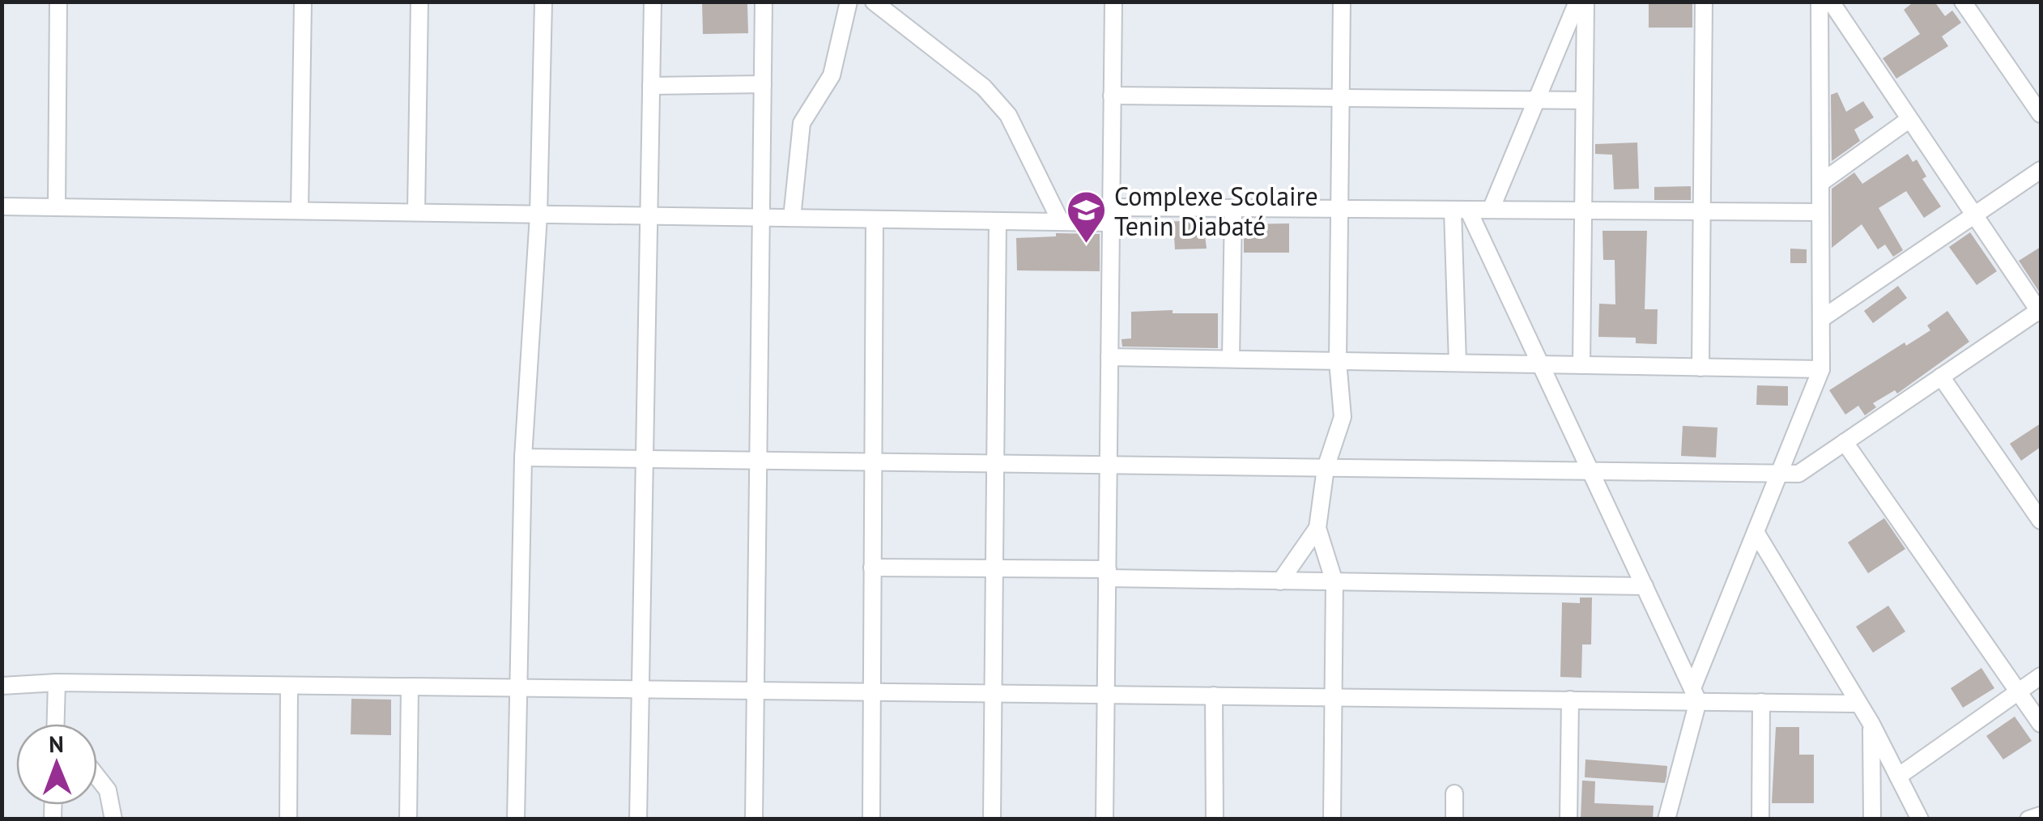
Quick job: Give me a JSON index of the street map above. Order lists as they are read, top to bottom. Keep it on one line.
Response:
{"places":{"school or university":["Complexe Scolaire Tenin Diabaté"]},"north":"top"}
